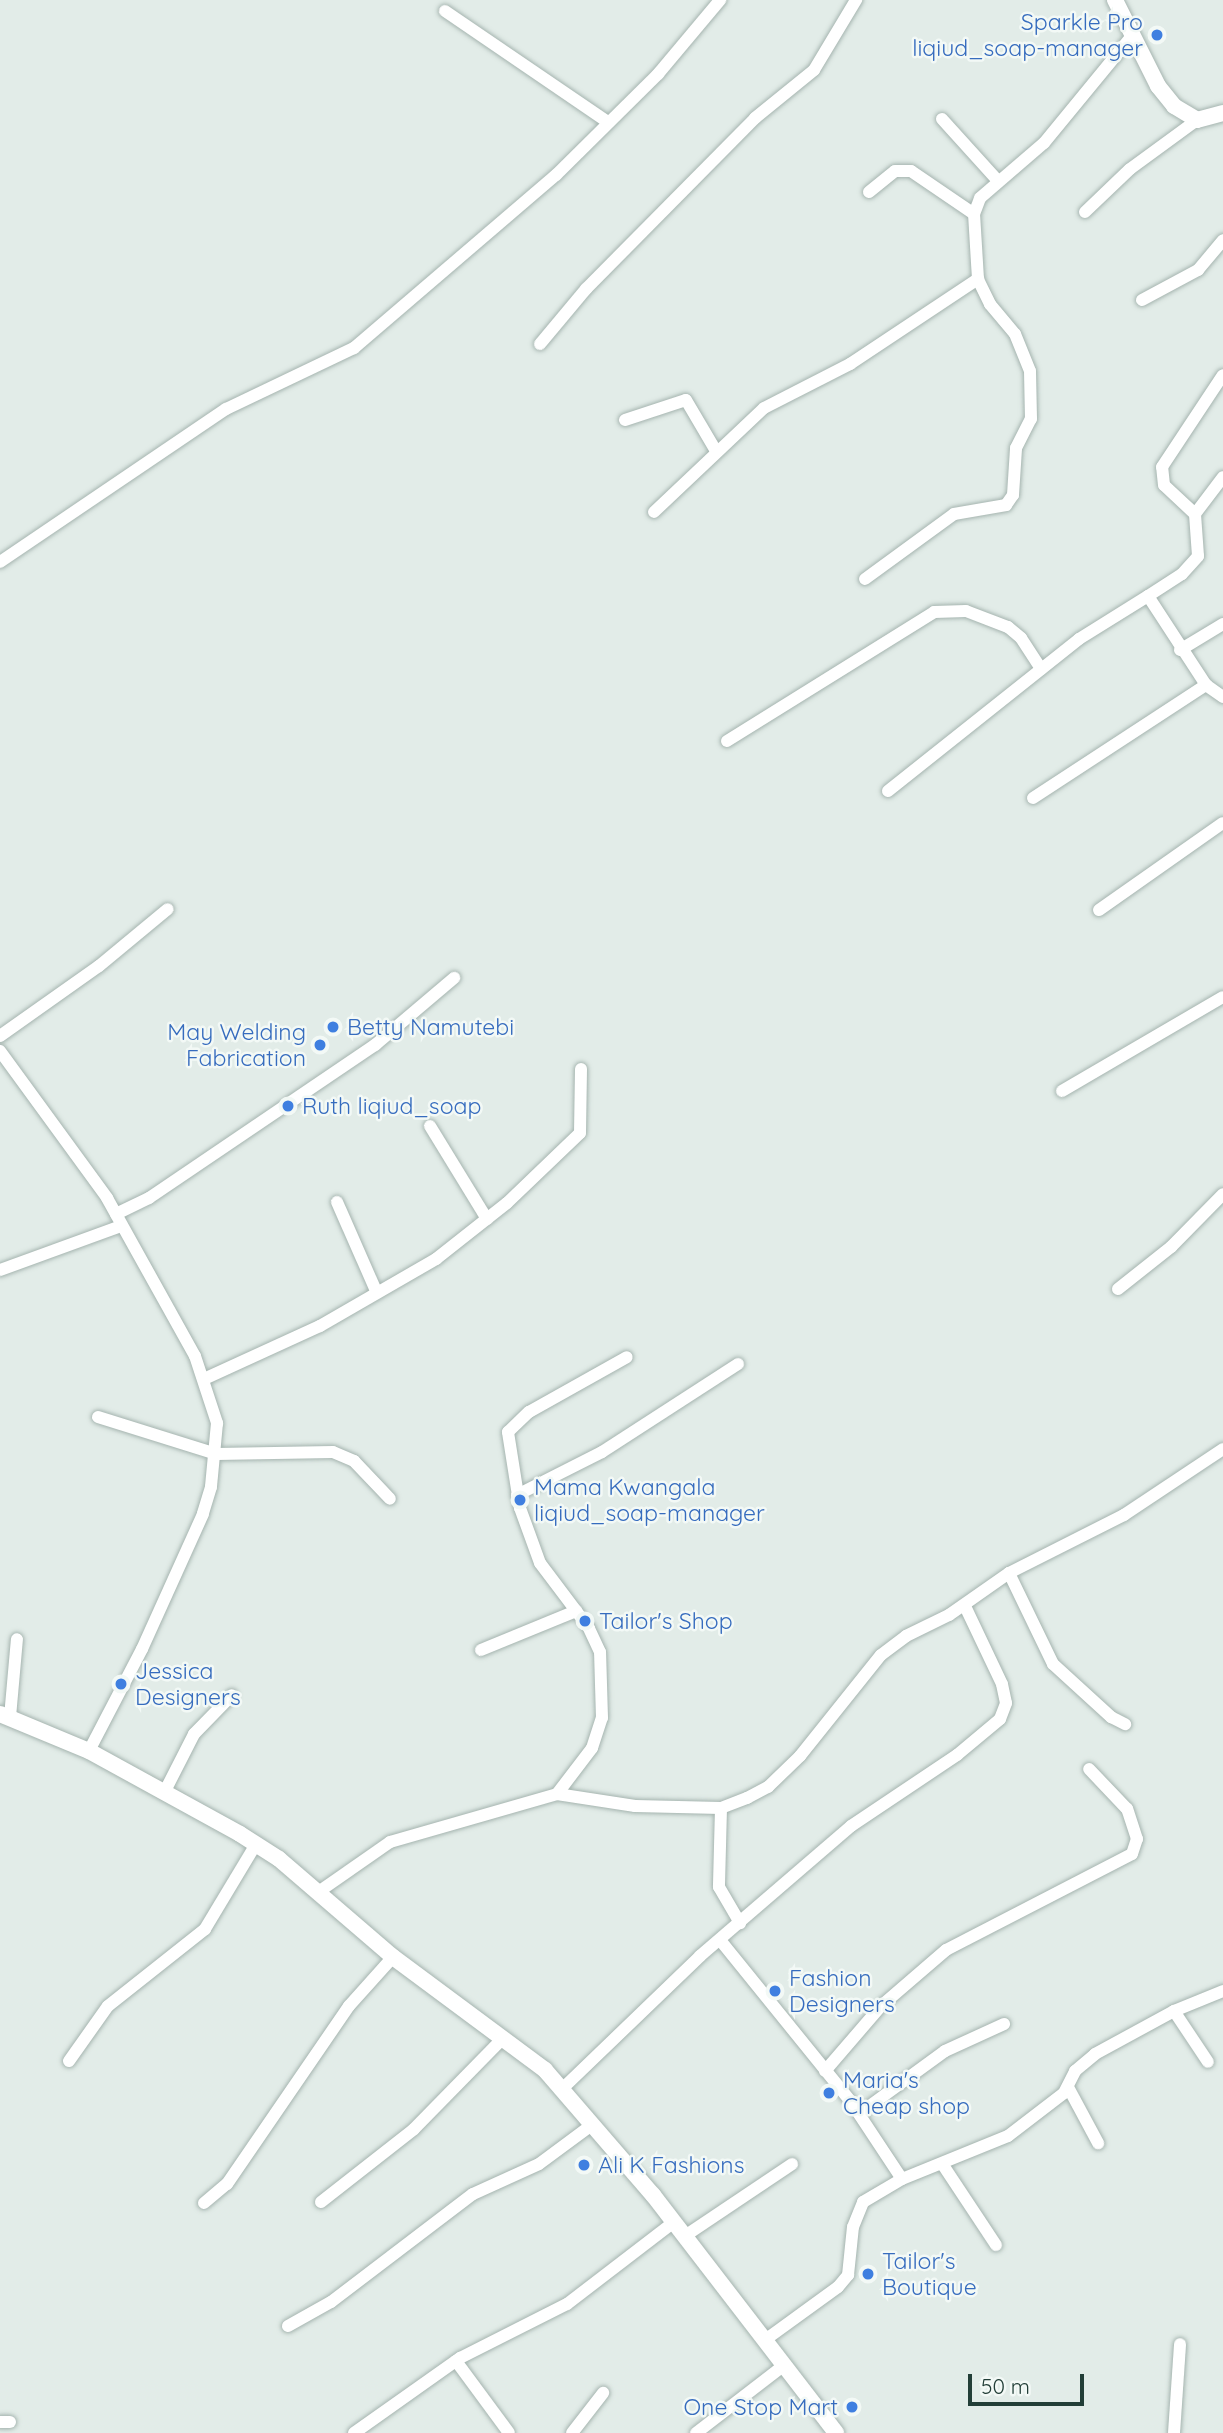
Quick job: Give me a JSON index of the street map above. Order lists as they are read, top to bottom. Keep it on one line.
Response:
{"places":["Sparkle Pro liqiud_soap-manager","Betty Namutebi","May Welding Fabrication","Ruth liqiud_soap","Mama Kwangala liqiud_soap-manager","Tailor's Shop","Jessica Designers","Fashion Designers","Maria's Cheap shop","Ali K Fashions","Tailor's Boutique","One Stop Mart"],"scale_bar":"50 m"}
